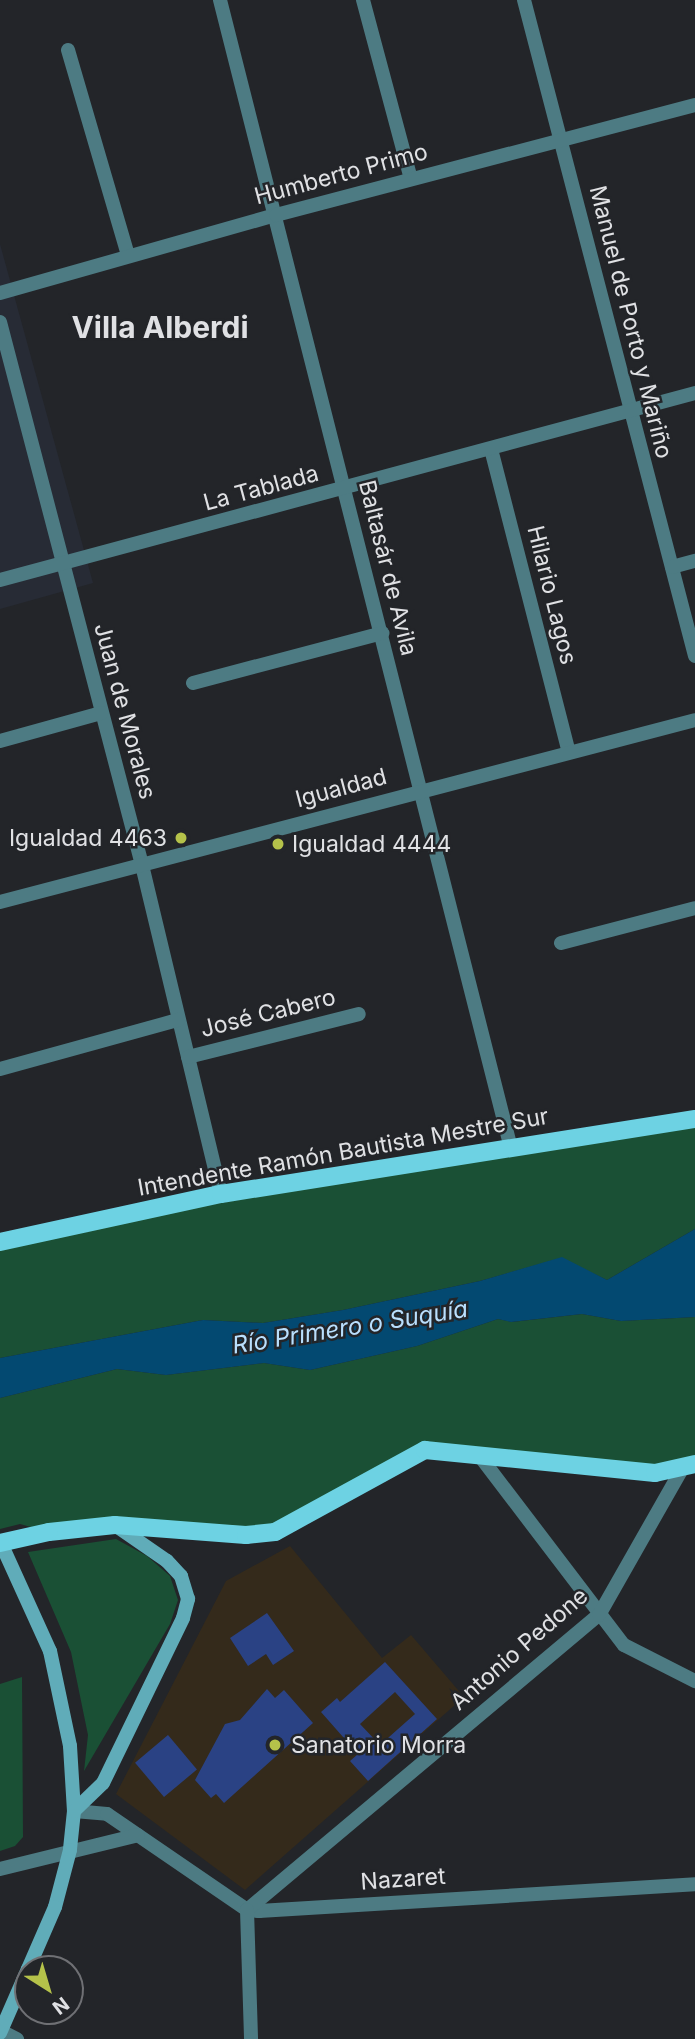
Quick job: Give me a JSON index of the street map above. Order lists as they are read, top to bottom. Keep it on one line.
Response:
{"streets":{"main road":["Intendente Ramón Bautista Mestre Sur"],"street":["Humberto Primo","Manuel de Porto y Mariño","La Tablada","Baltasár de Avila","Hilario Lagos","Juan de Morales","Igualdad","José Cabero","Antonio Pedone","Nazaret"]},"crossings":[["Humberto Primo","Manuel de Porto y Mariño"],["Humberto Primo","Baltasár de Avila"],["Manuel de Porto y Mariño","La Tablada"],["La Tablada","Baltasár de Avila"],["La Tablada","Hilario Lagos"],["La Tablada","Juan de Morales"],["Baltasár de Avila","Igualdad"],["Baltasár de Avila","Intendente Ramón Bautista Mestre Sur"],["Hilario Lagos","Igualdad"],["Juan de Morales","Igualdad"],["Juan de Morales","José Cabero"],["Juan de Morales","Intendente Ramón Bautista Mestre Sur"],["Antonio Pedone","Nazaret"]],"districts":["Villa Alberdi"],"water":["Río Primero o Suquía"],"places":["Igualdad 4463","Igualdad 4444","Sanatorio Morra"],"north":"bottom right"}
